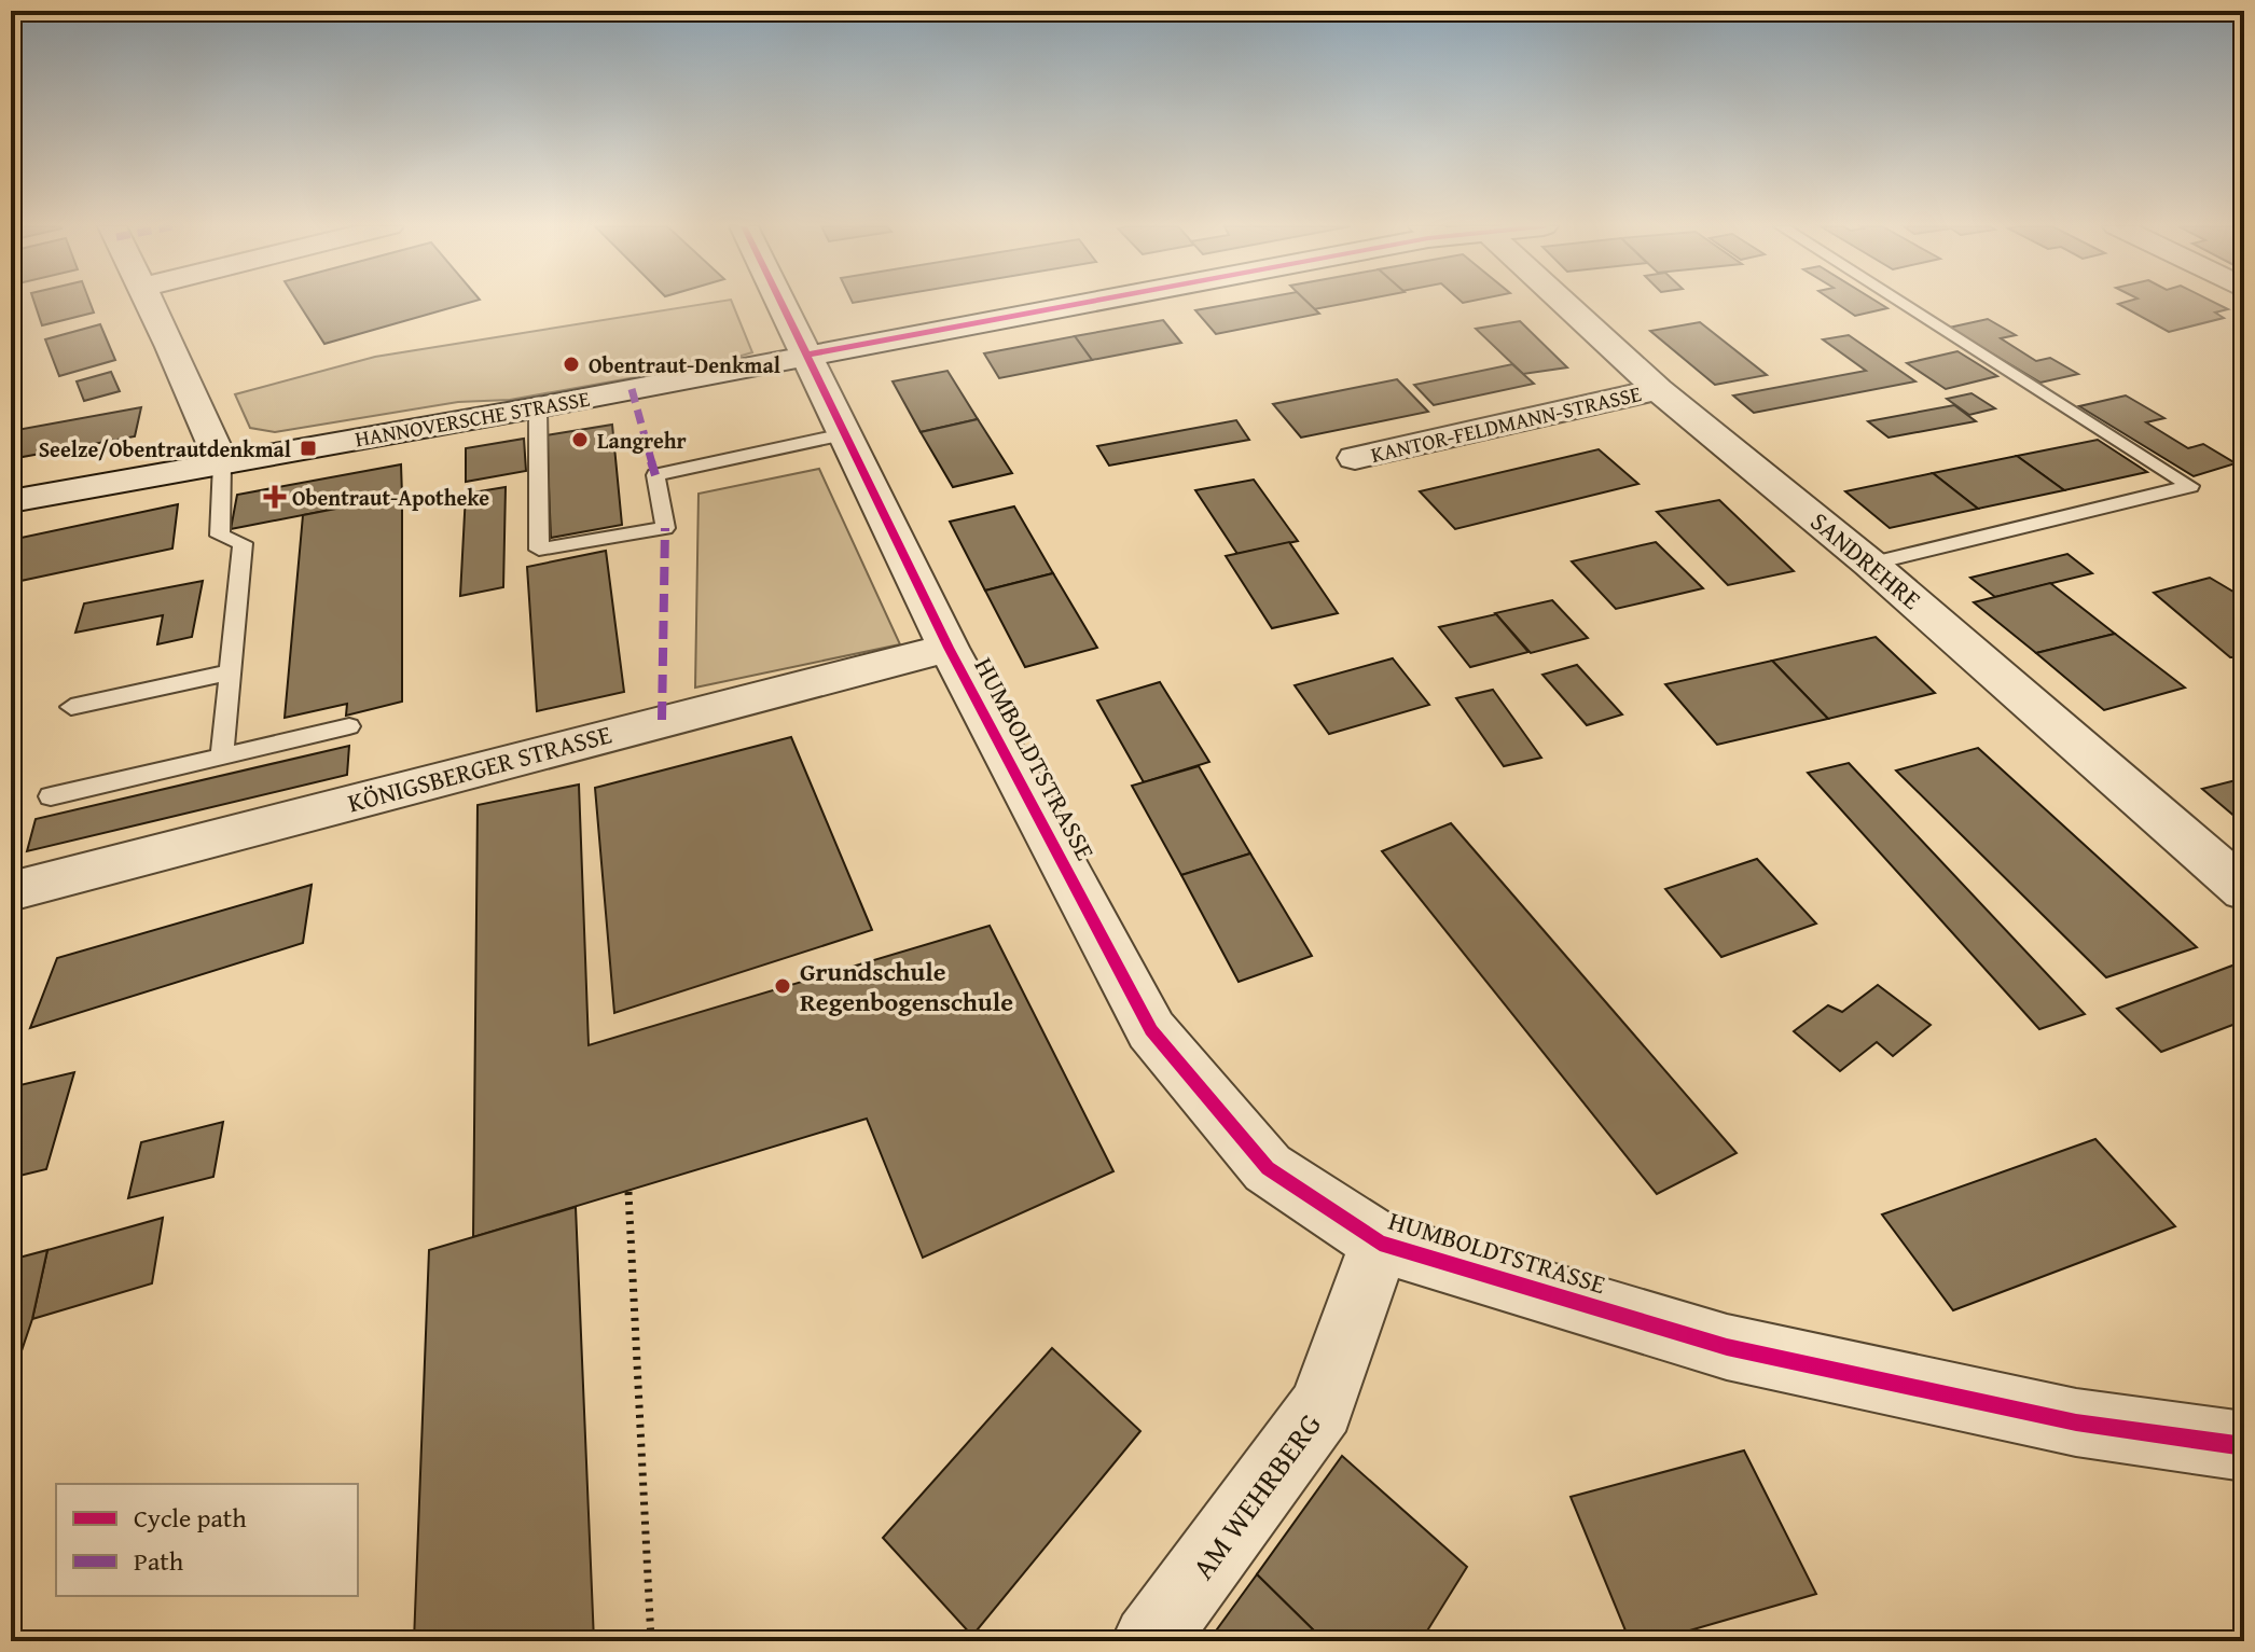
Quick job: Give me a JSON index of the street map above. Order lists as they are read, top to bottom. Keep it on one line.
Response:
{"streets":{"street":["HANNOVERSCHE STRASSE","KANTOR-FELDMANN-STRASSE","SANDREHRE","HUMBOLDTSTRASSE","KÖNIGSBERGER STRASSE","AM WEHRBERG"]},"crossings":[["HANNOVERSCHE STRASSE","HUMBOLDTSTRASSE"],["KANTOR-FELDMANN-STRASSE","SANDREHRE"],["HUMBOLDTSTRASSE","KÖNIGSBERGER STRASSE"],["HUMBOLDTSTRASSE","AM WEHRBERG"]],"places":{"other":["Obentraut-Denkmal","Langrehr","Grundschule Regenbogenschule"],"transit":["Seelze/Obentrautdenkmal"],"health":["Obentraut-Apotheke"]},"legend":["Cycle path","Path"]}
